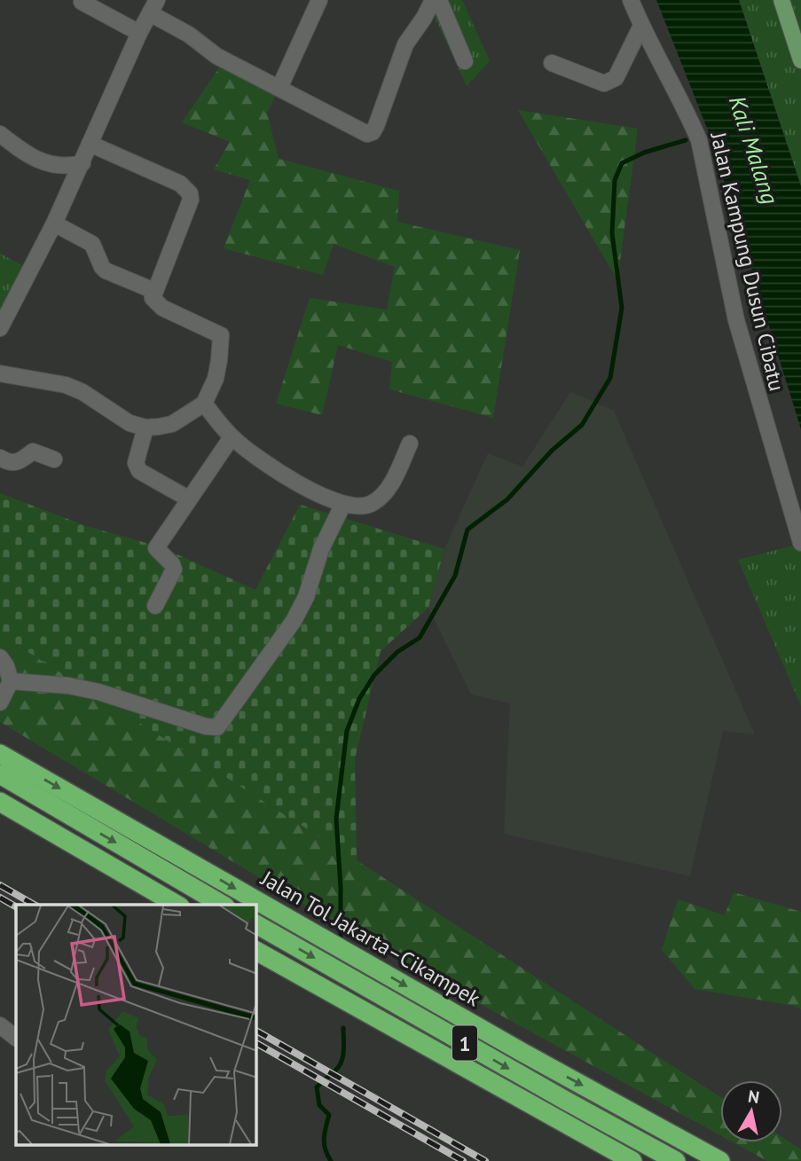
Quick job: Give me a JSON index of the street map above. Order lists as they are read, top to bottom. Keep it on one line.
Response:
{"streets":{"highway":["Jalan Tol Jakarta–Cikampek","1"],"street":["Jalan Kampung Dusun Cibatu"]},"water":["Kali Malang"],"north":"top"}
